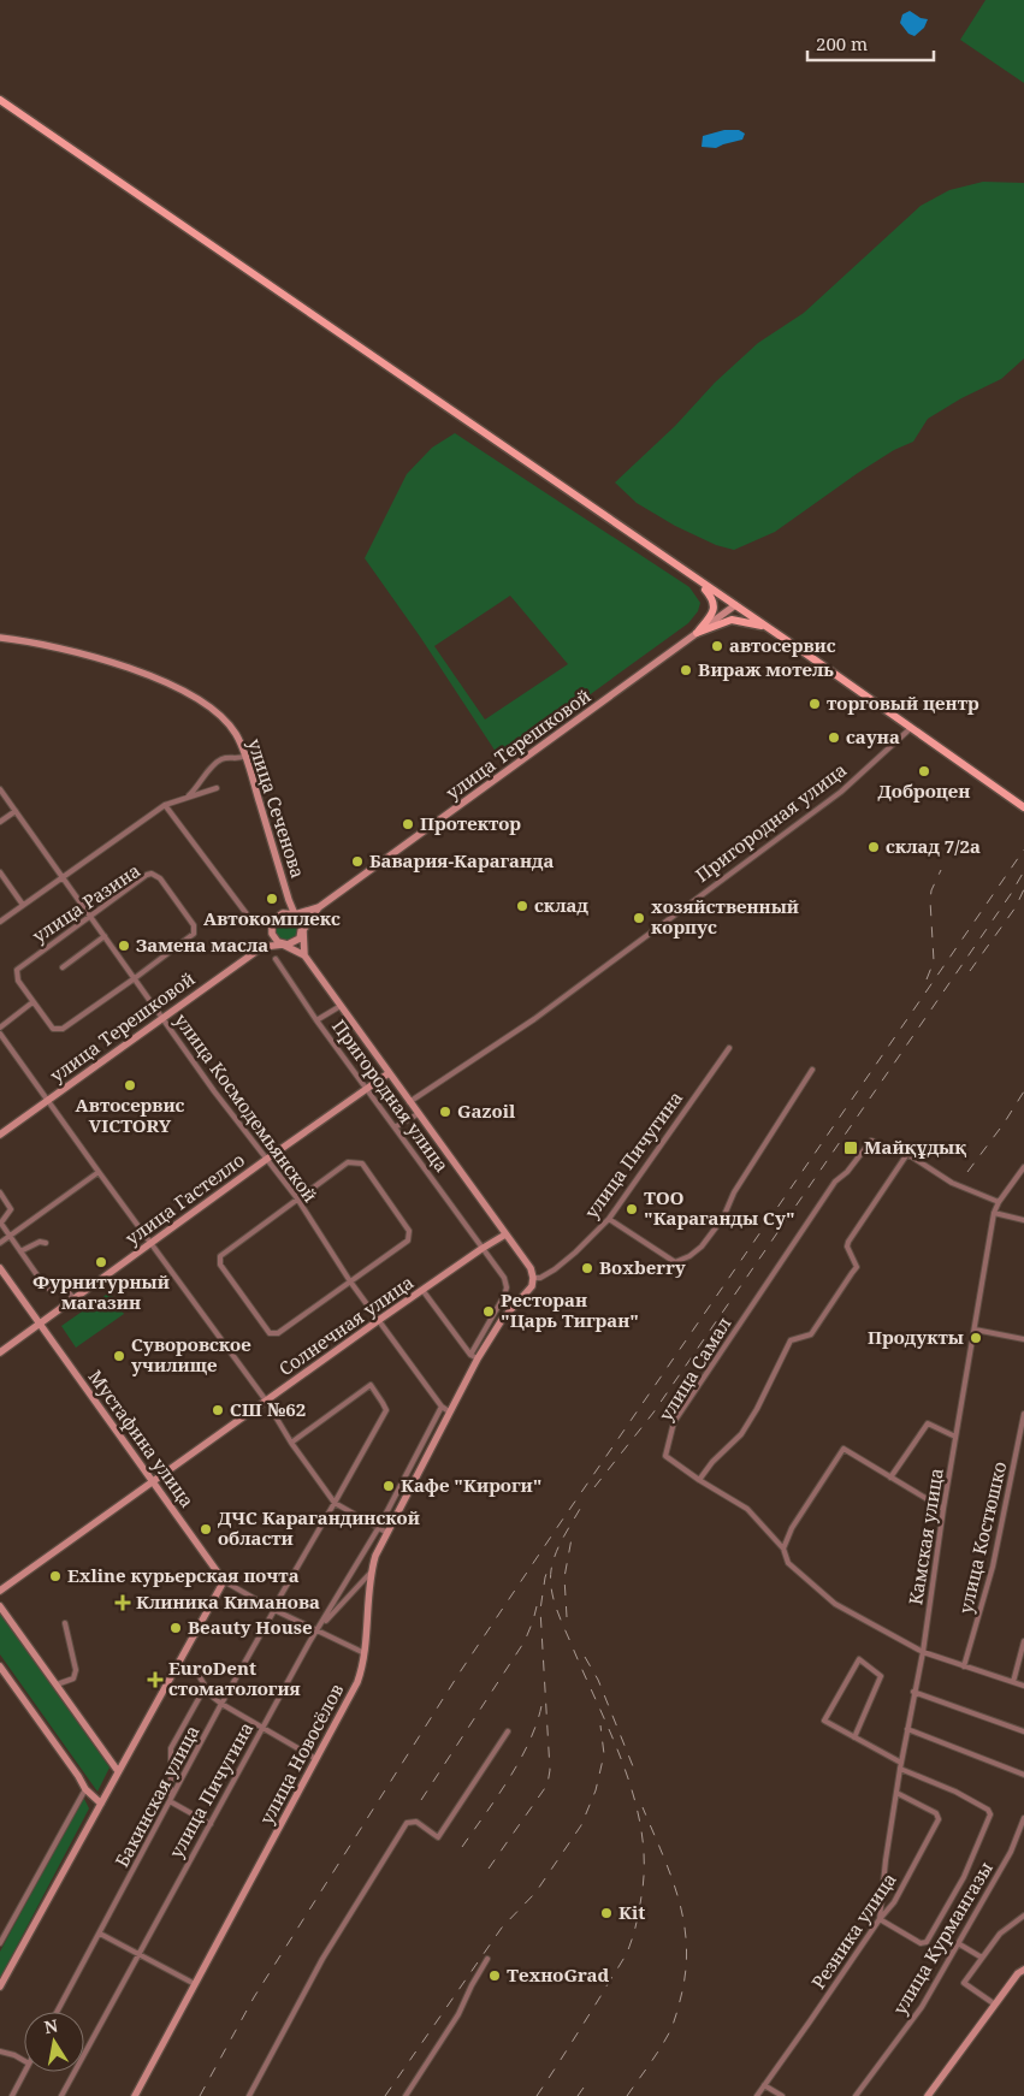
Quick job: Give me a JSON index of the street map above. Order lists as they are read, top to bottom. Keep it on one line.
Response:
{"streets":{"street":["улица Терешковой","улица Сеченова","Пригородная улица","улица Разина","улица Космодемьянской","улица Пичугина","улица Гастелло","Солнечная улица","улица Самал","Мустафина улица","Камская улица","улица Костюшко","улица Новосёлов","Бакинская улица","Резника улица","улица Курмангазы"]},"crossings":[["улица Терешковой","улица Сеченова"],["улица Терешковой","улица Космодемьянской"],["Пригородная улица","улица Пичугина"],["Пригородная улица","улица Гастелло"],["Пригородная улица","Солнечная улица"],["улица Разина","улица Космодемьянской"],["улица Космодемьянской","улица Пичугина"],["улица Космодемьянской","улица Гастелло"],["улица Космодемьянской","Солнечная улица"],["улица Космодемьянской","улица Новосёлов"],["улица Пичугина","Мустафина улица"],["улица Гастелло","Мустафина улица"],["Солнечная улица","Мустафина улица"],["Мустафина улица","улица Новосёлов"],["Мустафина улица","Бакинская улица"],["Камская улица","Резника улица"]],"places":{"other":["автосервис","Вираж мотель","торговый центр","сауна","Доброцен","Протектор","склад 7/2а","Бавария-Караганда","Автокомплекс","склад","хозяйственный корпус","Замена масла","Автосервис VICTORY","Gazoil","ТОО \"Караганды Су\"","Фурнитурный магазин","Boxberry","Ресторан \"Царь Тигран\"","Продукты","Суворовское училище","СШ №62","Кафе \"Кироги\"","ДЧС Карагандинской области","Exline курьерская почта","Beauty House","Kit","ТехноGrad"],"transit":["Майқұдық"],"health":["Клиника Киманова","EuroDent стоматология"]},"scale_bar":"200 m","north":"top"}
